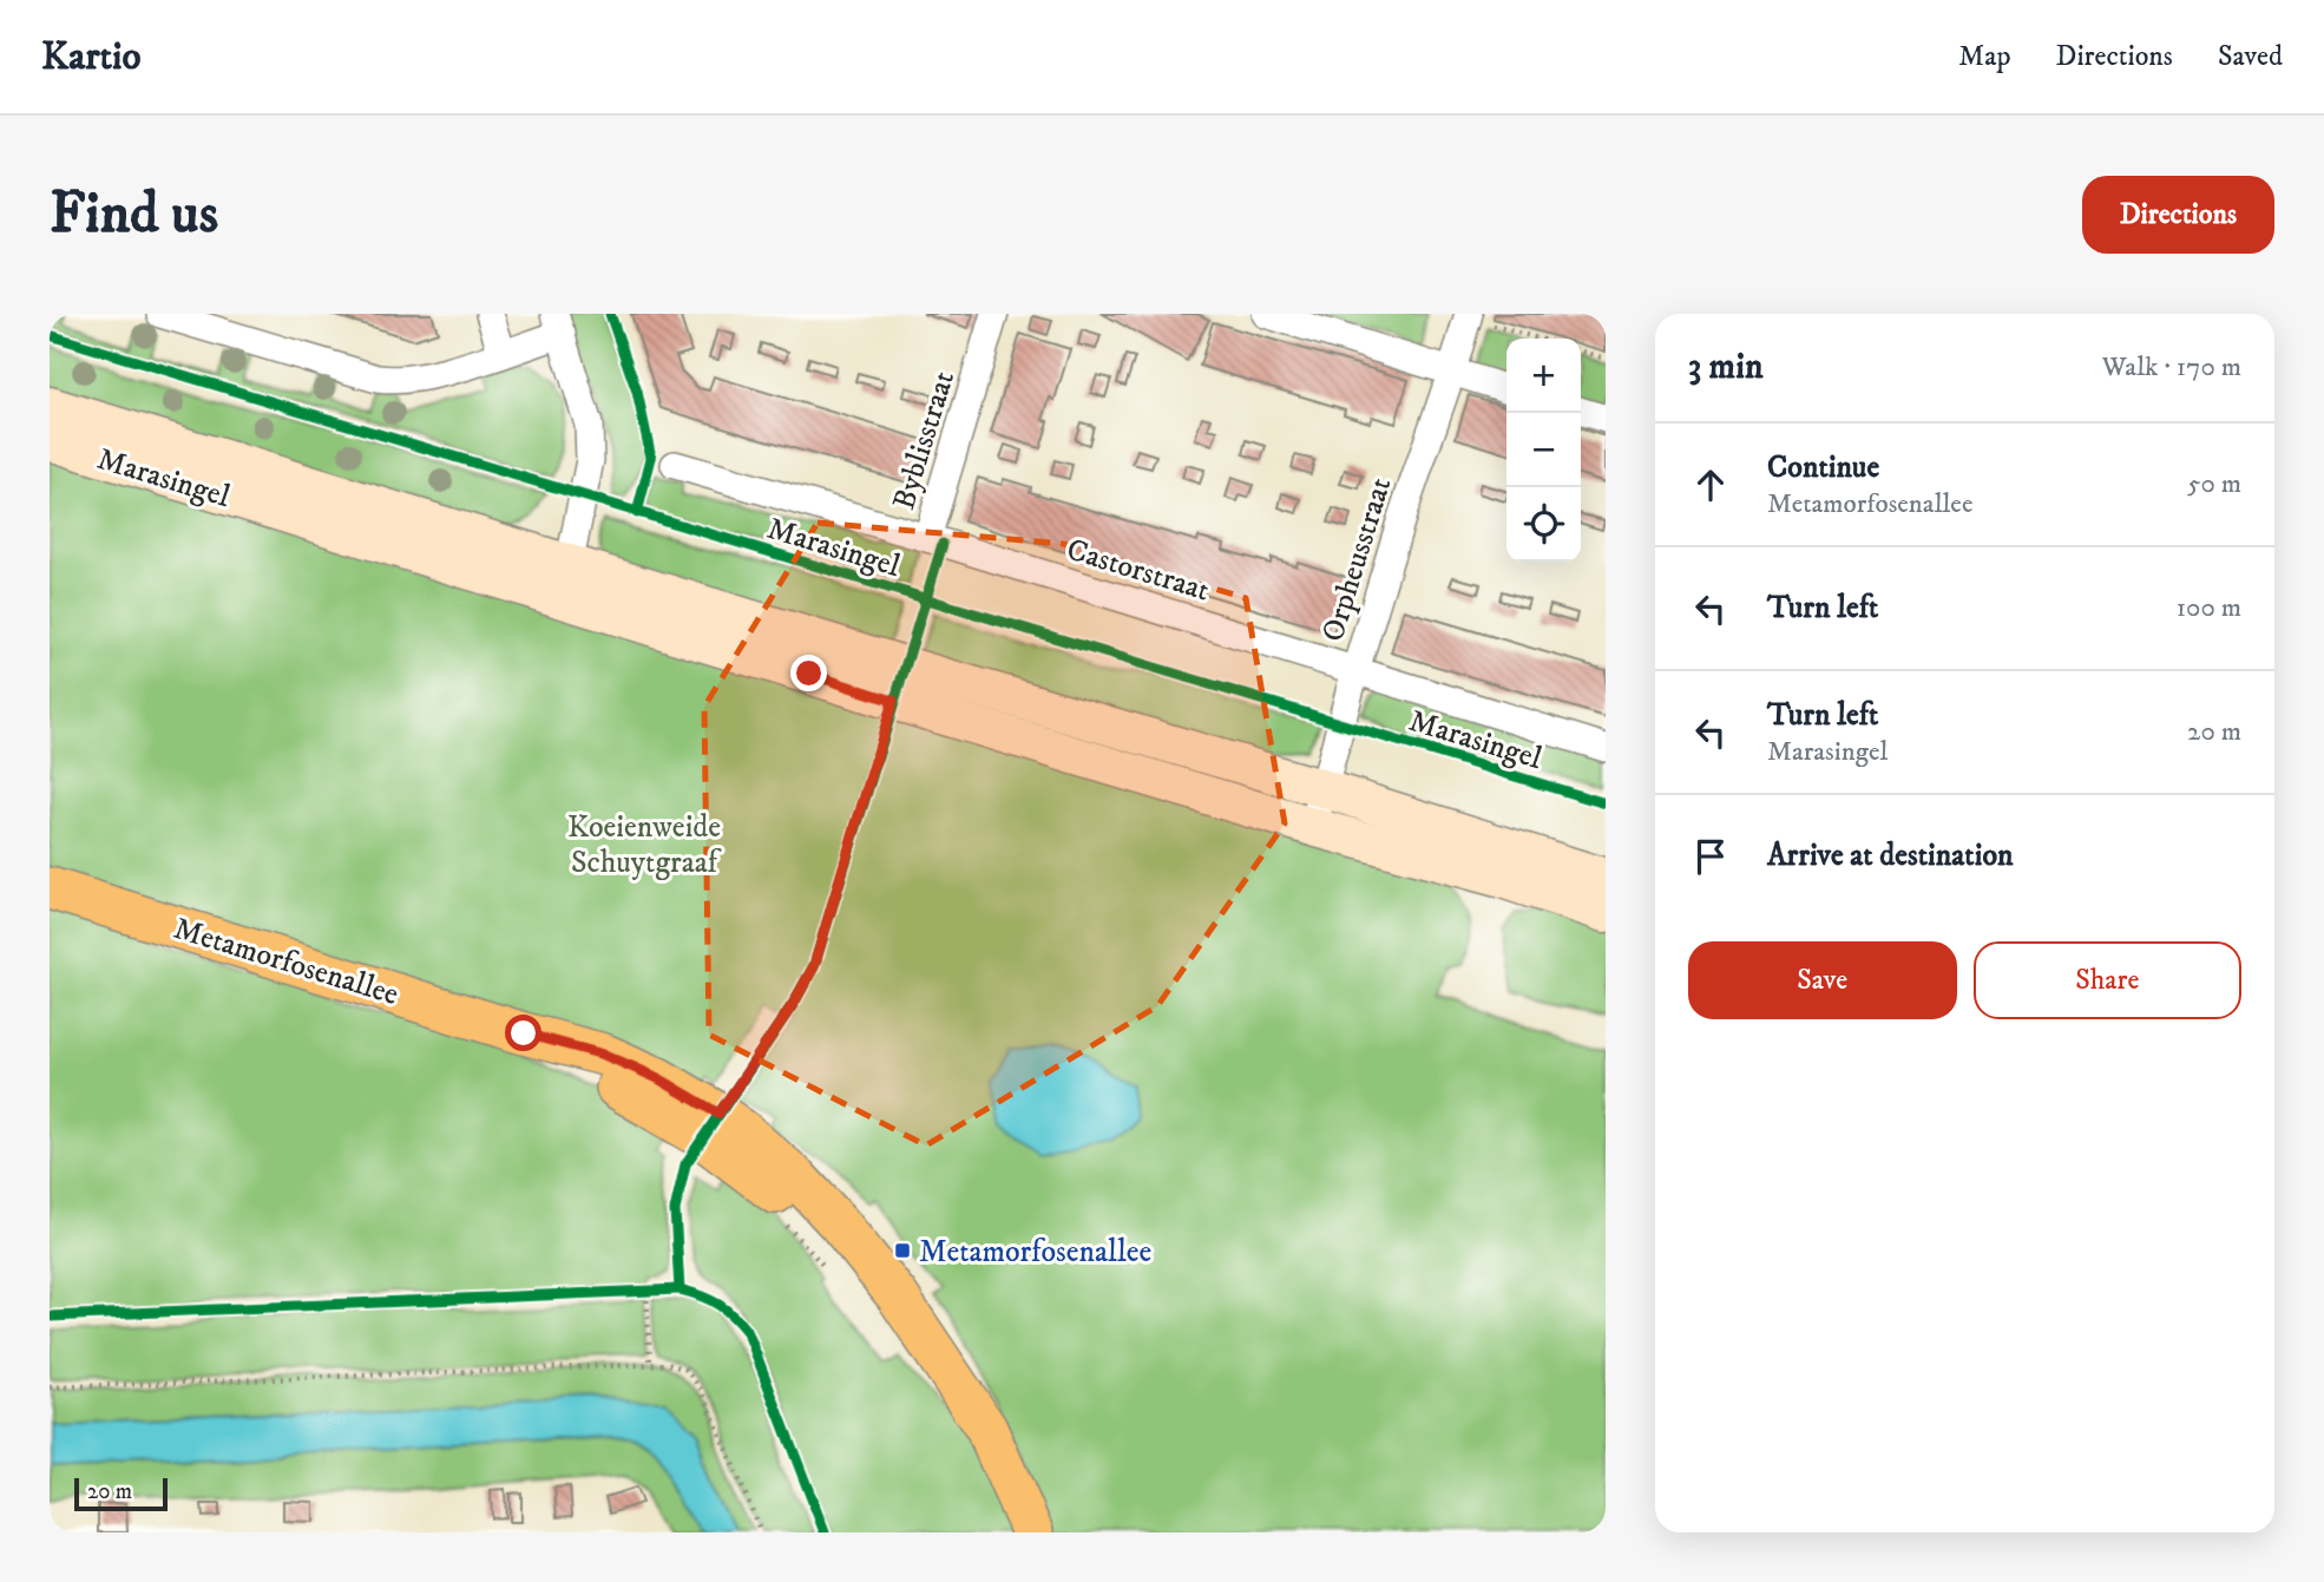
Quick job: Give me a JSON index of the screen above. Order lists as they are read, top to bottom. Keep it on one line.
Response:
{"streets":{"main road":["Metamorfosenallee"],"street":["Byblisstraat","Marasingel","Orpheusstraat","Castorstraat"]},"crossings":[["Byblisstraat","Castorstraat"],["Marasingel","Orpheusstraat"],["Orpheusstraat","Castorstraat"]],"parks":["Koeienweide Schuytgraaf"],"places":{"transit":["Metamorfosenallee"]},"scale_bar":"20 m","page":{"header":"Kartio","nav":["Map","Directions","Saved"],"buttons":["Directions",["Save","Share"]],"title":"Find us","heading":["3 min","Walk · 170 m"],"map_buttons":["+","−"],"list":[["Continue","Metamorfosenallee","50 m"],["Turn left","100 m"],["Turn left","Marasingel","20 m"],"Arrive at destination"],"scale":"20 m"}}
